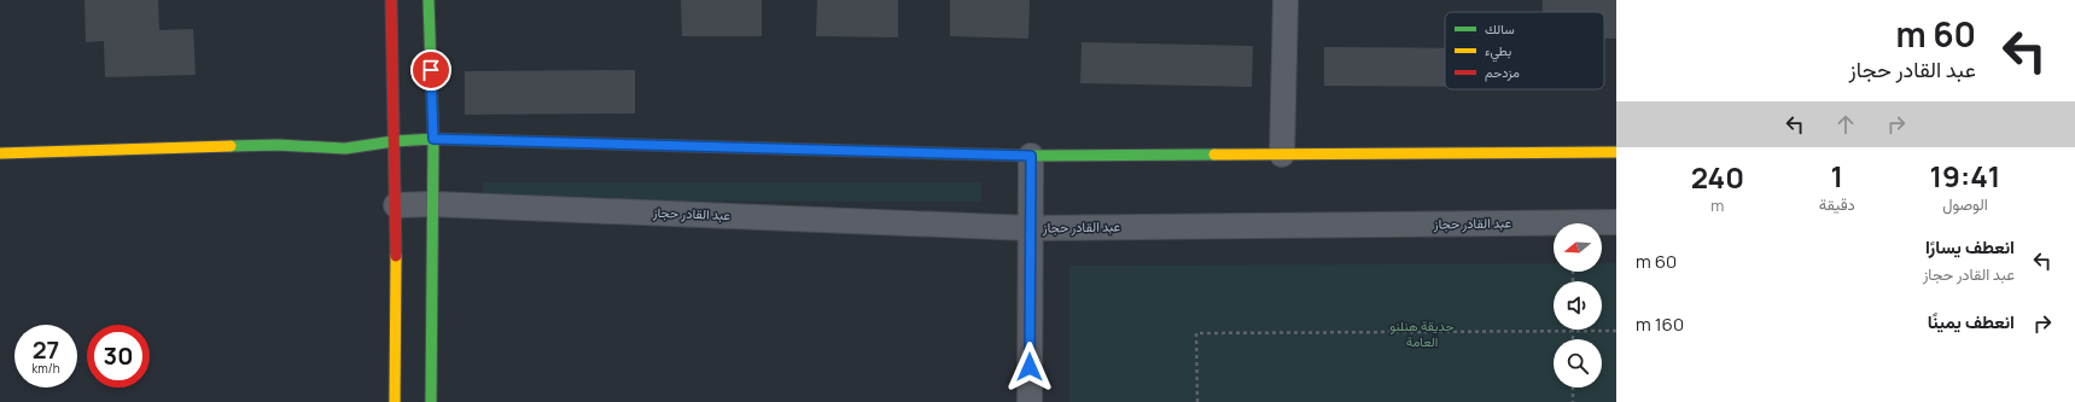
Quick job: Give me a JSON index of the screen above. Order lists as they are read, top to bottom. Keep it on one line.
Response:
{"streets":{"street":["عبد القادر حجاز"]},"parks":["حديقة هنلنو العامة"],"legend":["سالك","بطيء","مزدحم"],"north":"left","page":{"turn":["60 m","عبد القادر حجاز"],"eta":["19:41","الوصول","1","دقيقة","240","m"],"list":[{"name":"انعطف يسارًا","note":"عبد القادر حجاز","value":"60 m"},{"name":"انعطف يمينًا","value":"160 m"}],"speed":"27 km/h","limit":"30"}}
